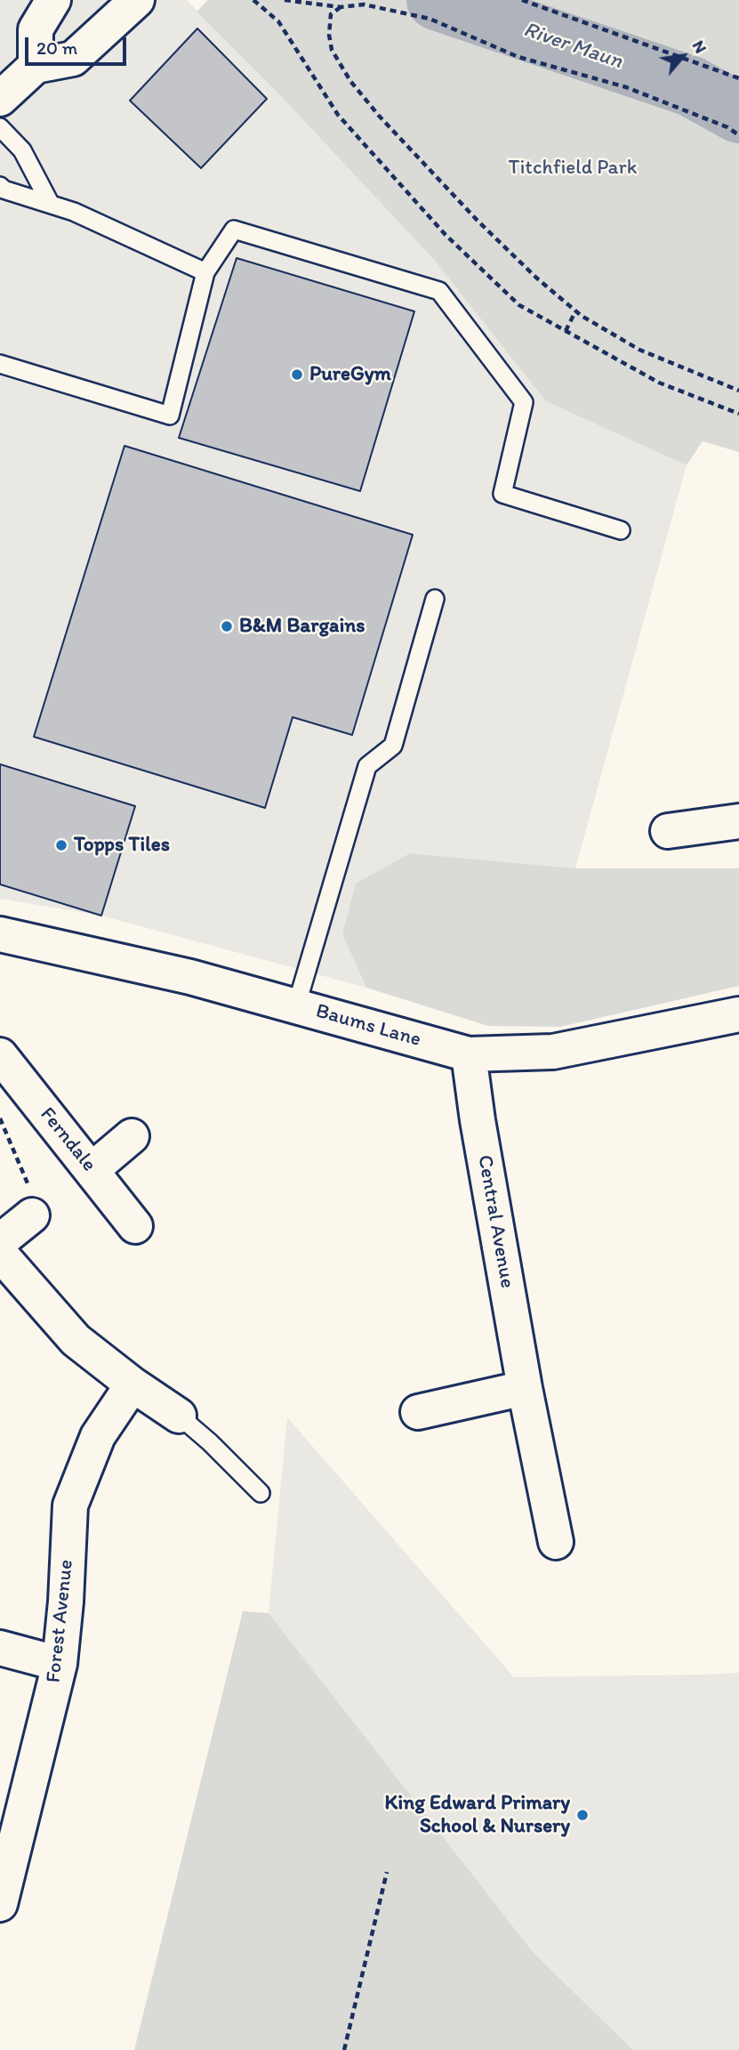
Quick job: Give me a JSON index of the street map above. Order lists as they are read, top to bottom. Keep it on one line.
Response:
{"streets":{"main road":["Baums Lane","Ferndale","Central Avenue","Forest Avenue"]},"crossings":[["Baums Lane","Central Avenue"]],"water":["River Maun"],"parks":["Titchfield Park"],"places":["PureGym","B&M Bargains","Topps Tiles","King Edward Primary School & Nursery"],"scale_bar":"20 m","north":"top right"}
